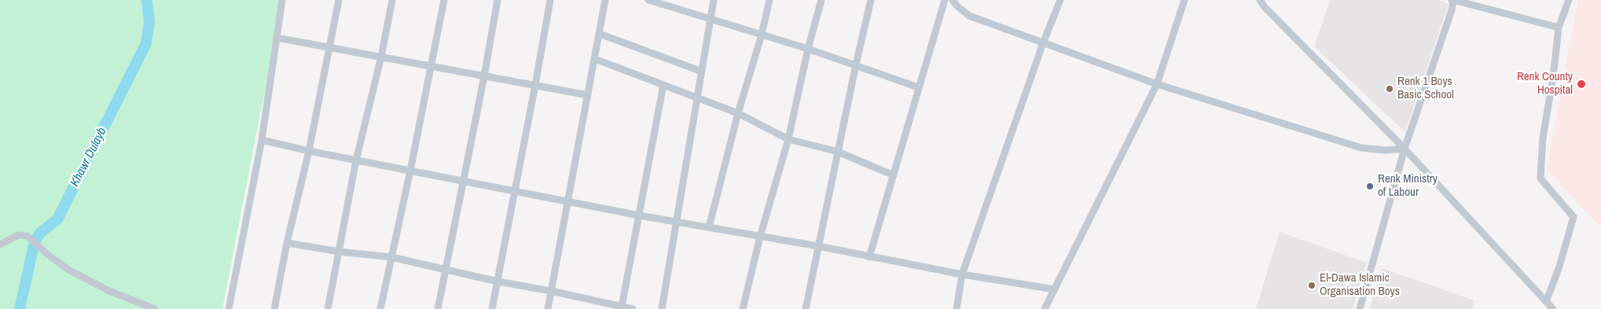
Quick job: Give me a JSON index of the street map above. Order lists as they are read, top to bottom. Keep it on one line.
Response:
{"water":["Khawr Dulayb"],"places":["Renk County Hospital","Renk 1 Boys Basic School","Renk Ministry of Labour","El-Dawa Islamic Organisation Boys"]}
